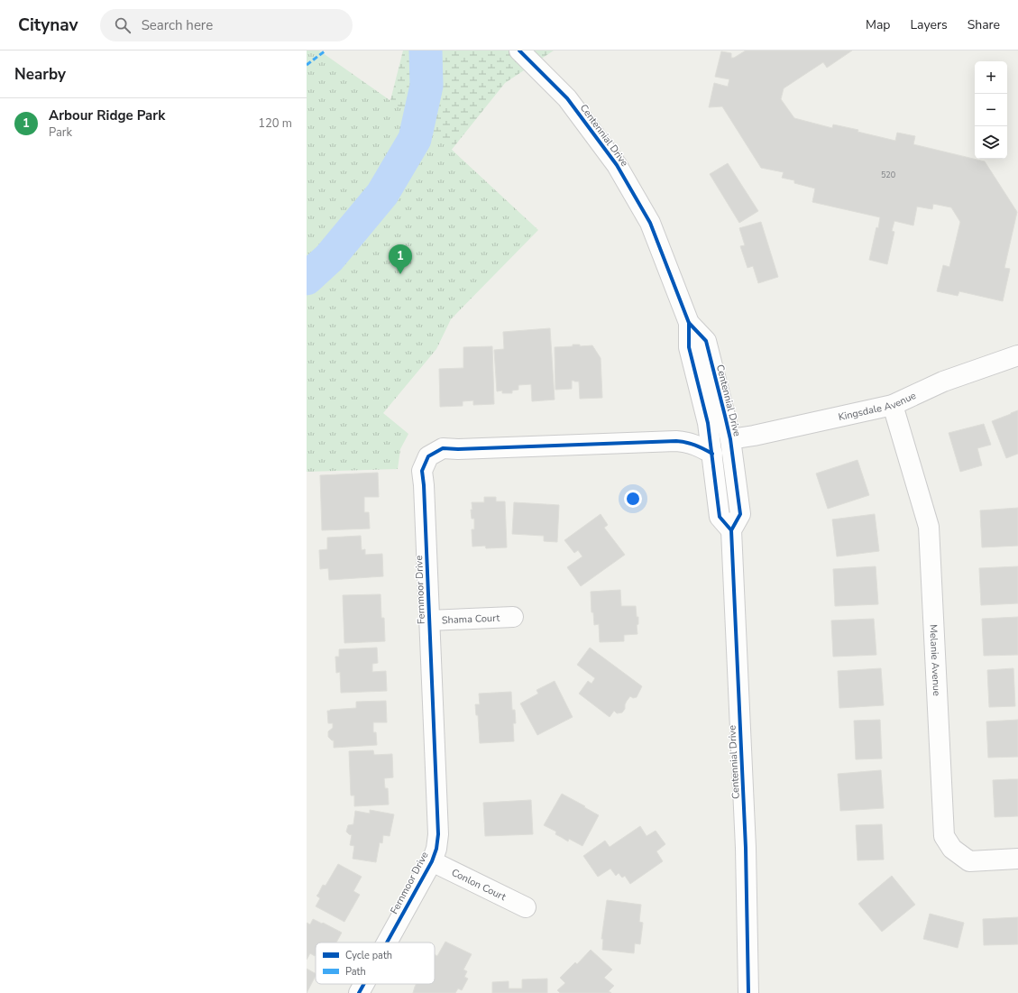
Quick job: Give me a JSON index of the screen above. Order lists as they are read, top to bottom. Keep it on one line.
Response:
{"streets":{"street":["Centennial Drive","Kingsdale Avenue","Fernmoor Drive","Shama Court","Melanie Avenue","Conlon Court"]},"crossings":[["Centennial Drive","Kingsdale Avenue"],["Centennial Drive","Fernmoor Drive"],["Kingsdale Avenue","Melanie Avenue"],["Fernmoor Drive","Shama Court"],["Fernmoor Drive","Conlon Court"]],"house_numbers":["520"],"legend":["Cycle path","Path"],"page":{"header":"Citynav","search":"Search here","nav":["Map","Layers","Share"],"heading":"Nearby","map_buttons":["+","−"],"list":[{"mark":"1","name":"Arbour Ridge Park","note":"Park","value":"120 m"}],"pins":"1"}}
